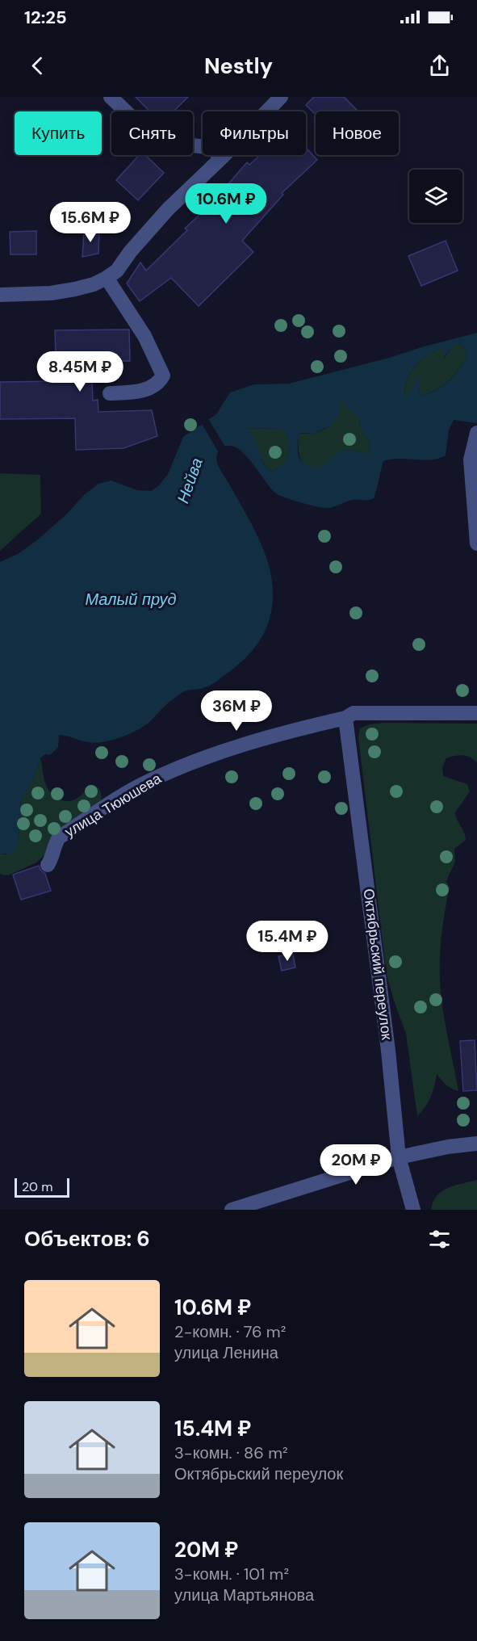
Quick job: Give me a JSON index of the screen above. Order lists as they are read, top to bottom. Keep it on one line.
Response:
{"streets":{"street":["улица Тююшева","Октябрьский переулок"]},"crossings":[["улица Тююшева","Октябрьский переулок"]],"water":["Нейва","Малый пруд"],"scale_bar":"20 m","page":{"status":"12:25","header":"Nestly","chip":["Купить","Снять","Фильтры","Новое"],"price":["10.6M ₽","15.6M ₽","8.45M ₽","36M ₽","15.4M ₽","20M ₽"],"scale":"20 m","heading":"Объектов: 6","list":[{"name":"10.6M ₽","note":"2-комн. · 76 m² · улица Ленина"},{"name":"15.4M ₽","note":"3-комн. · 86 m² · Октябрьский переулок"},{"name":"20M ₽","note":"3-комн. · 101 m² · улица Мартьянова"}]}}
